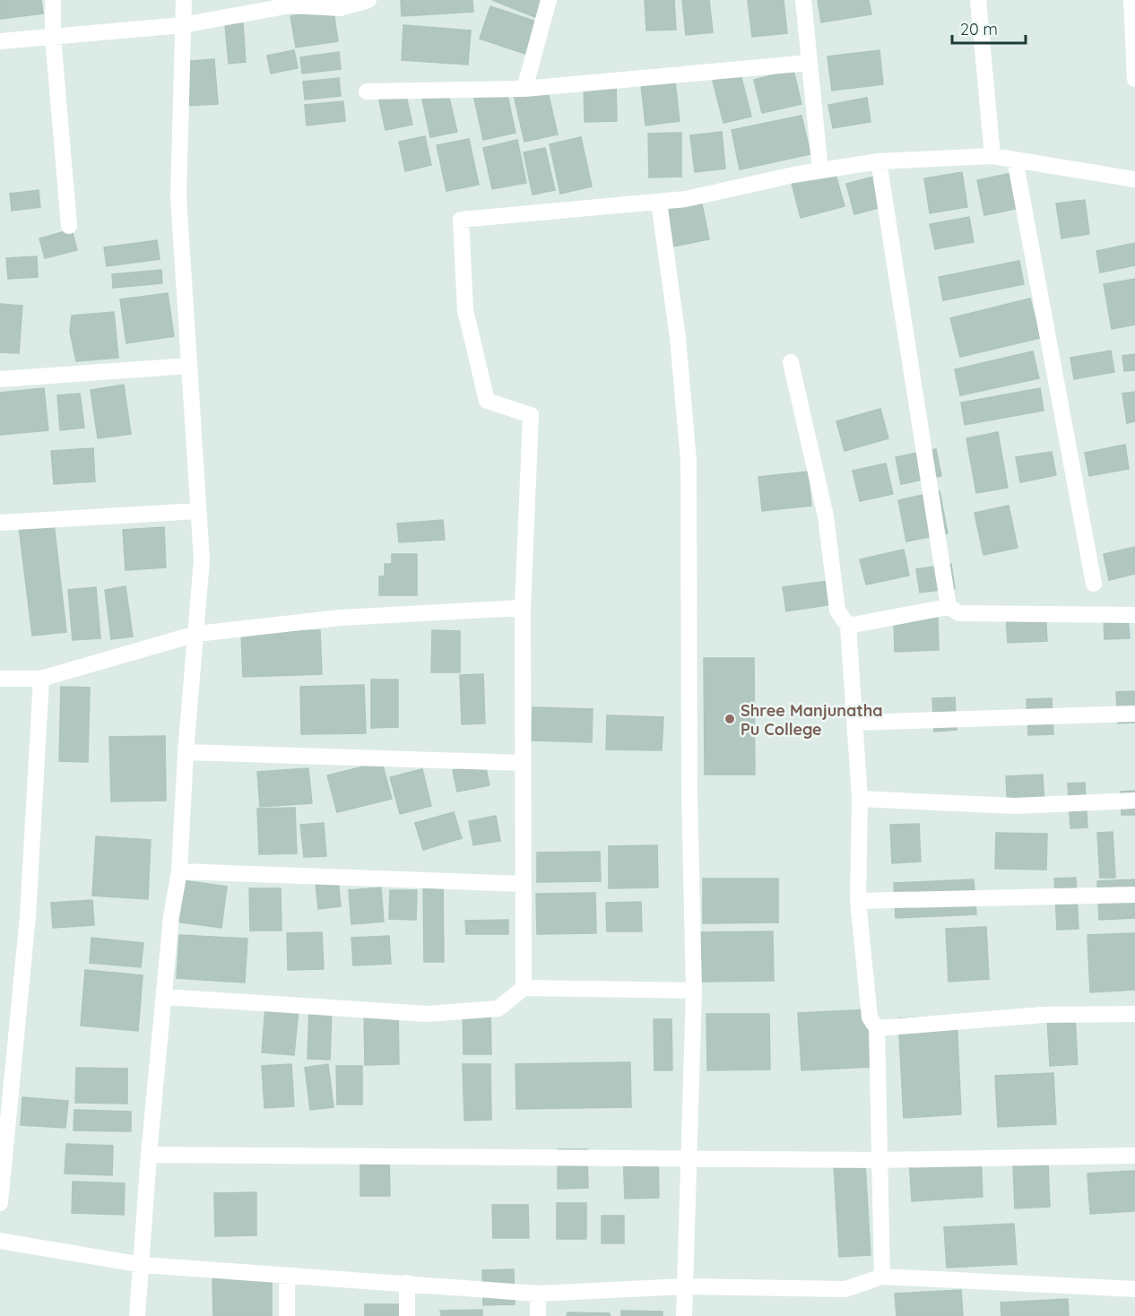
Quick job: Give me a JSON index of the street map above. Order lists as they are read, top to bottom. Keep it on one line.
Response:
{"places":["Shree Manjunatha Pu College"],"scale_bar":"20 m"}
